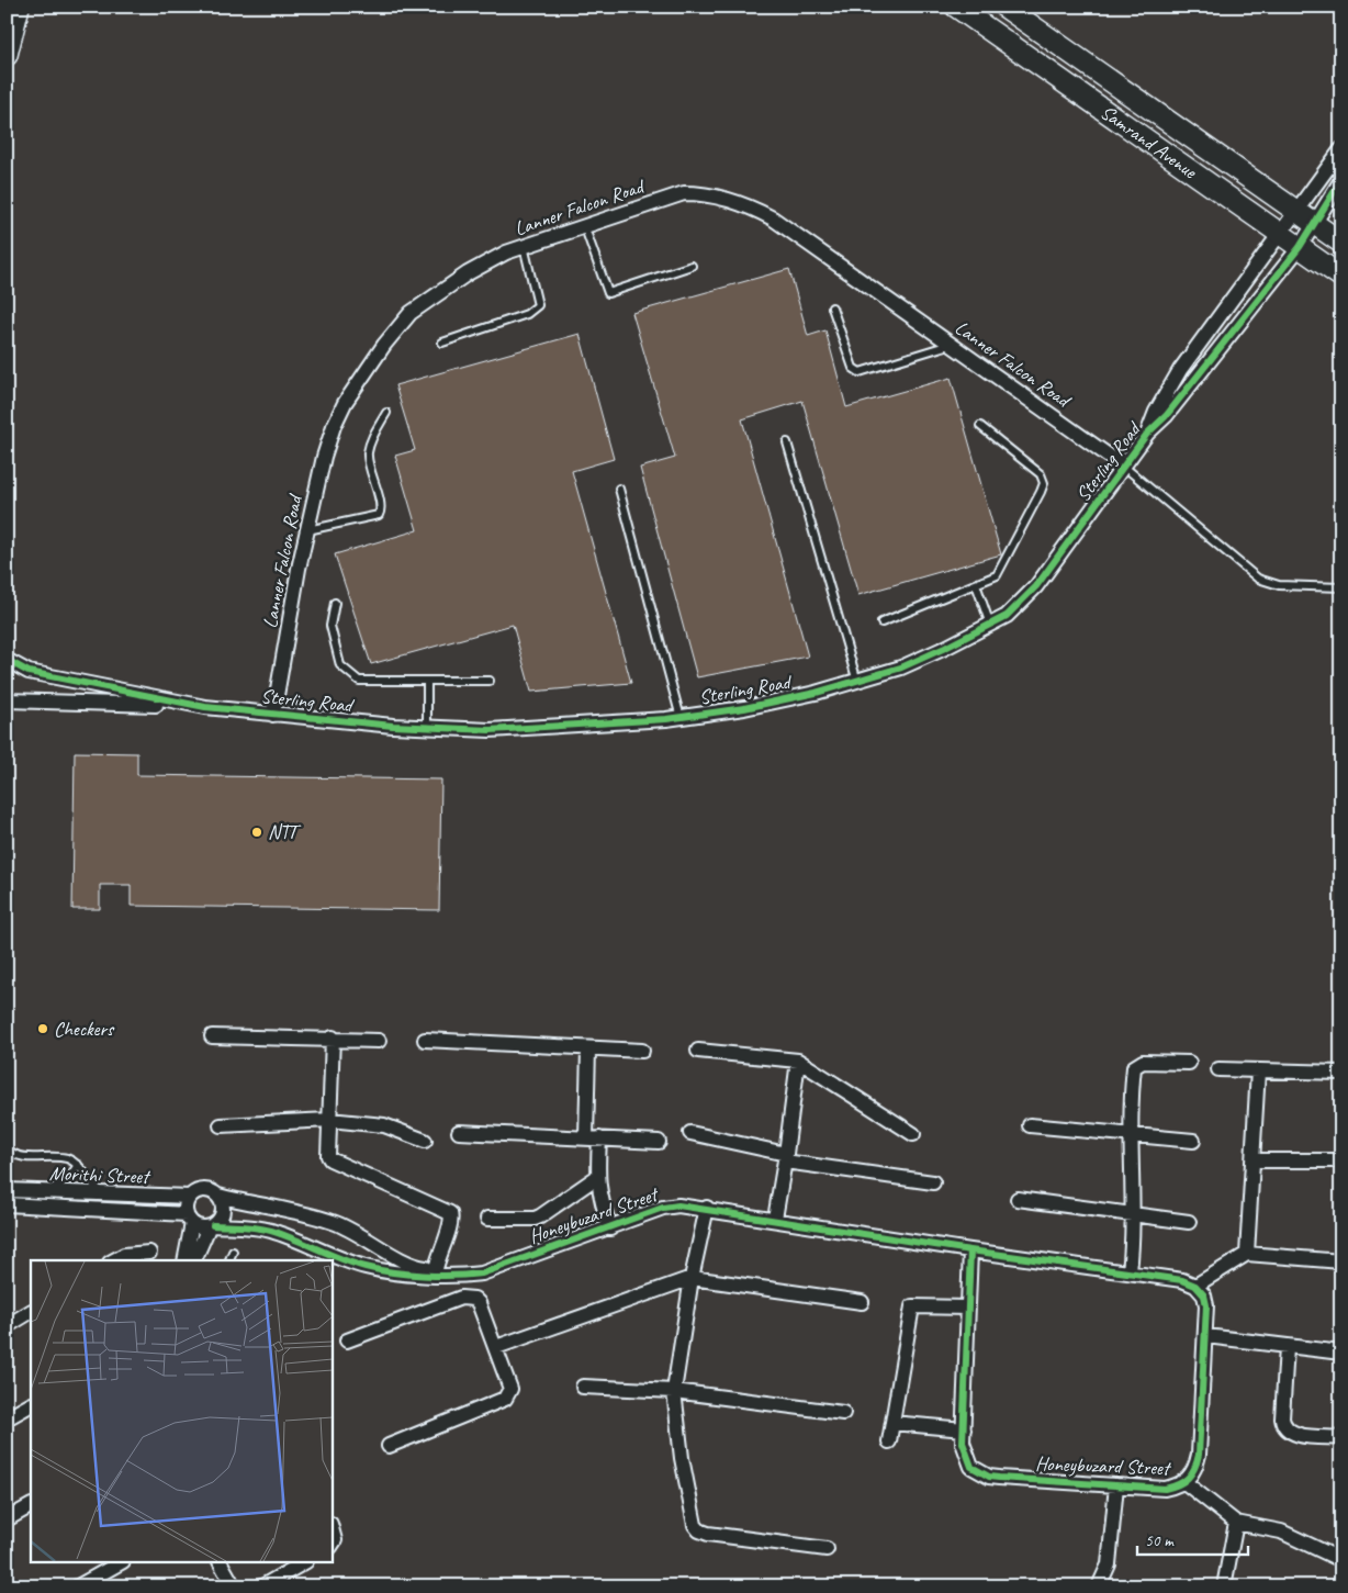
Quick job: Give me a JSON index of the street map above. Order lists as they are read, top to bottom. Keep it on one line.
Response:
{"streets":{"main road":["Samrand Avenue"],"street":["Lanner Falcon Road","Sterling Road","Morithi Street","Honeybuzard Street"]},"crossings":[["Samrand Avenue","Sterling Road"],["Lanner Falcon Road","Sterling Road"],["Morithi Street","Honeybuzard Street"]],"places":["NTT","Checkers"],"scale_bar":"50 m"}
